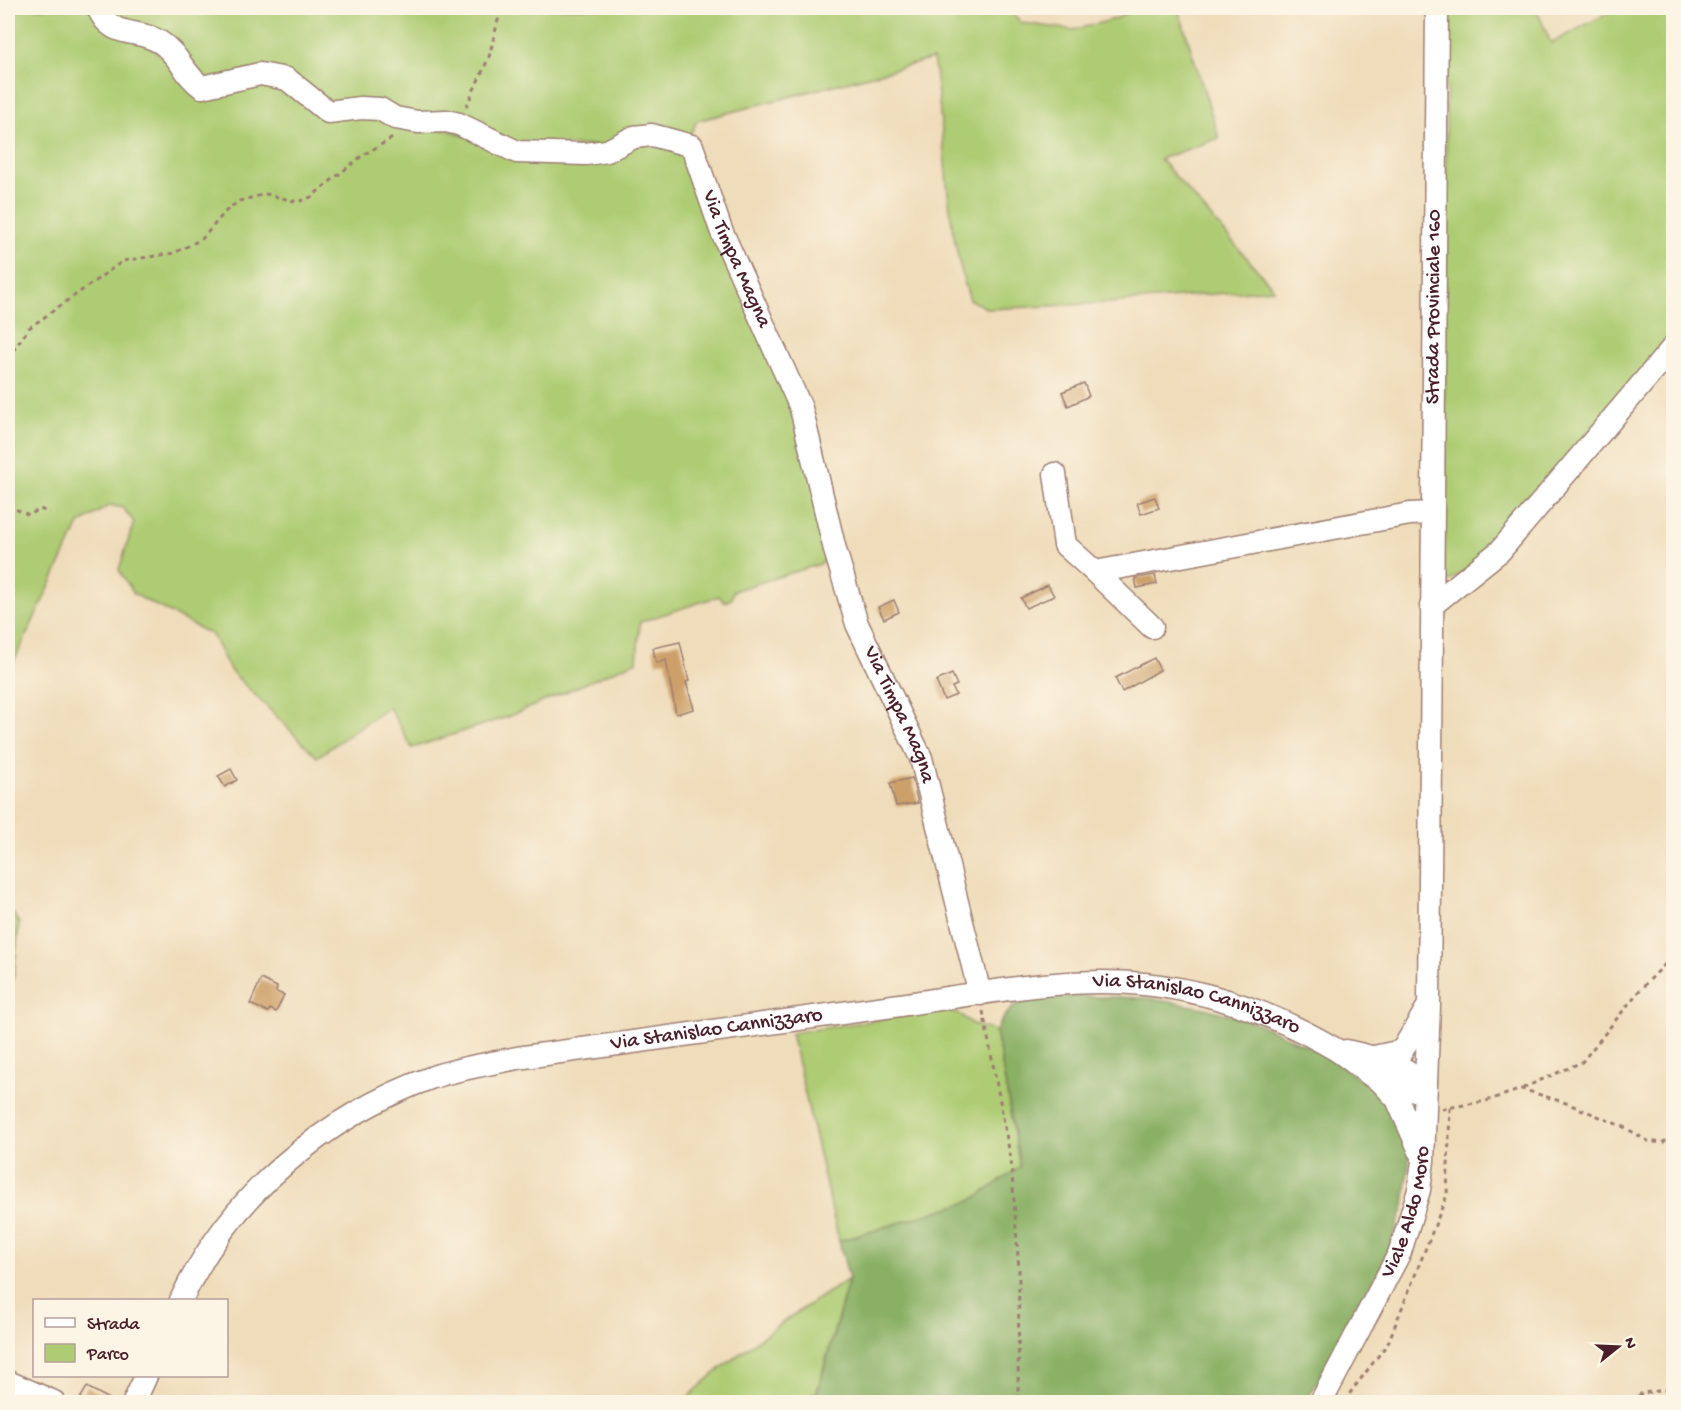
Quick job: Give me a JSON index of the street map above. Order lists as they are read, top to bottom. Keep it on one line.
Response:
{"streets":{"street":["Via Timpa Magna","Strada Provinciale 160","Via Stanislao Cannizzaro","Viale Aldo Moro"]},"crossings":[["Via Timpa Magna","Via Stanislao Cannizzaro"],["Strada Provinciale 160","Viale Aldo Moro"]],"legend":["Strada","Parco"],"north":"right"}
